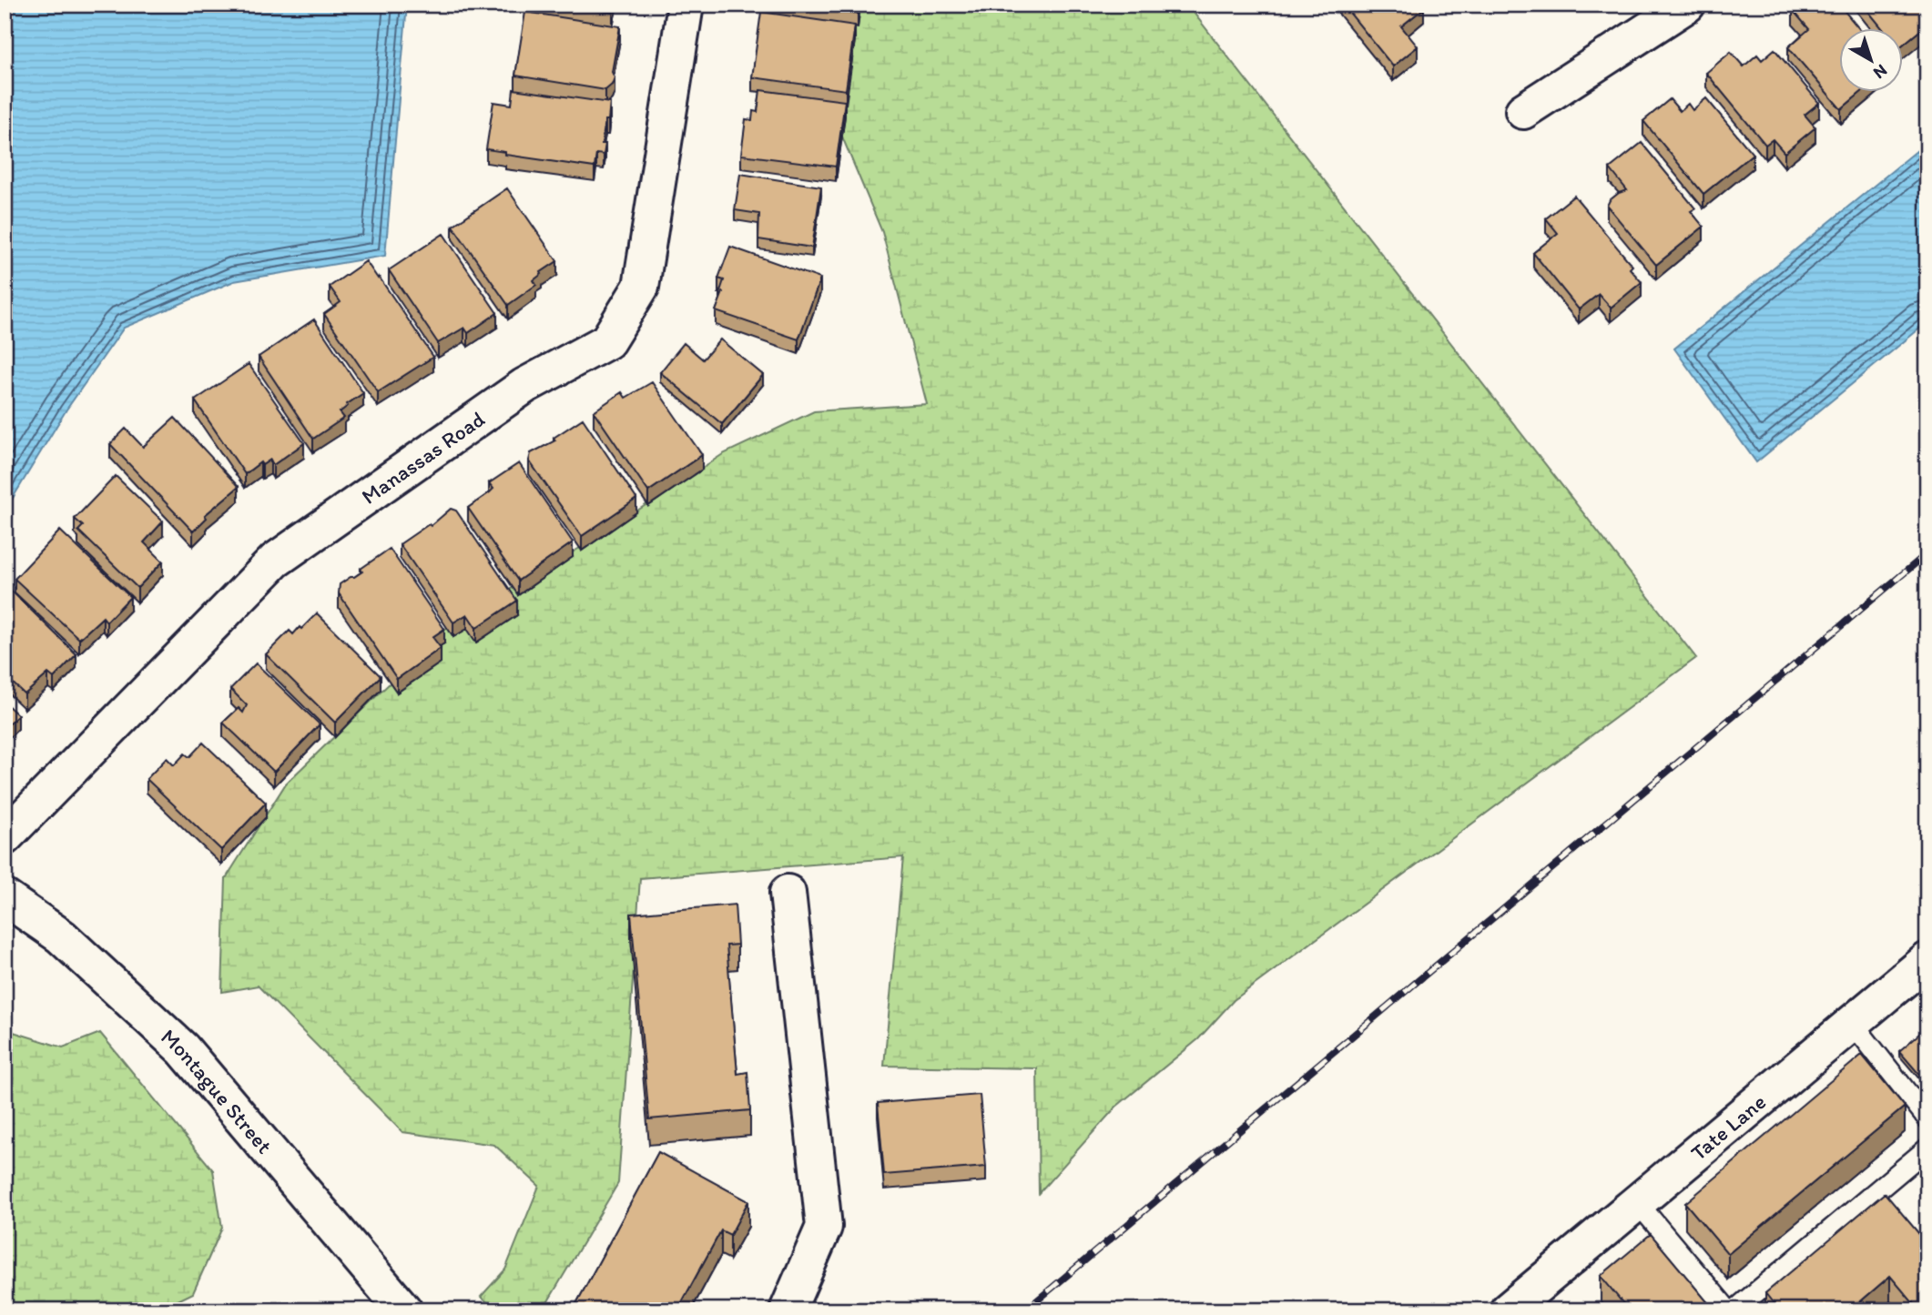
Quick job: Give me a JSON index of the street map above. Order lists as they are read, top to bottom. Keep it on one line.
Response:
{"streets":{"street":["Manassas Road","Montague Street","Tate Lane"]},"north":"bottom right"}
